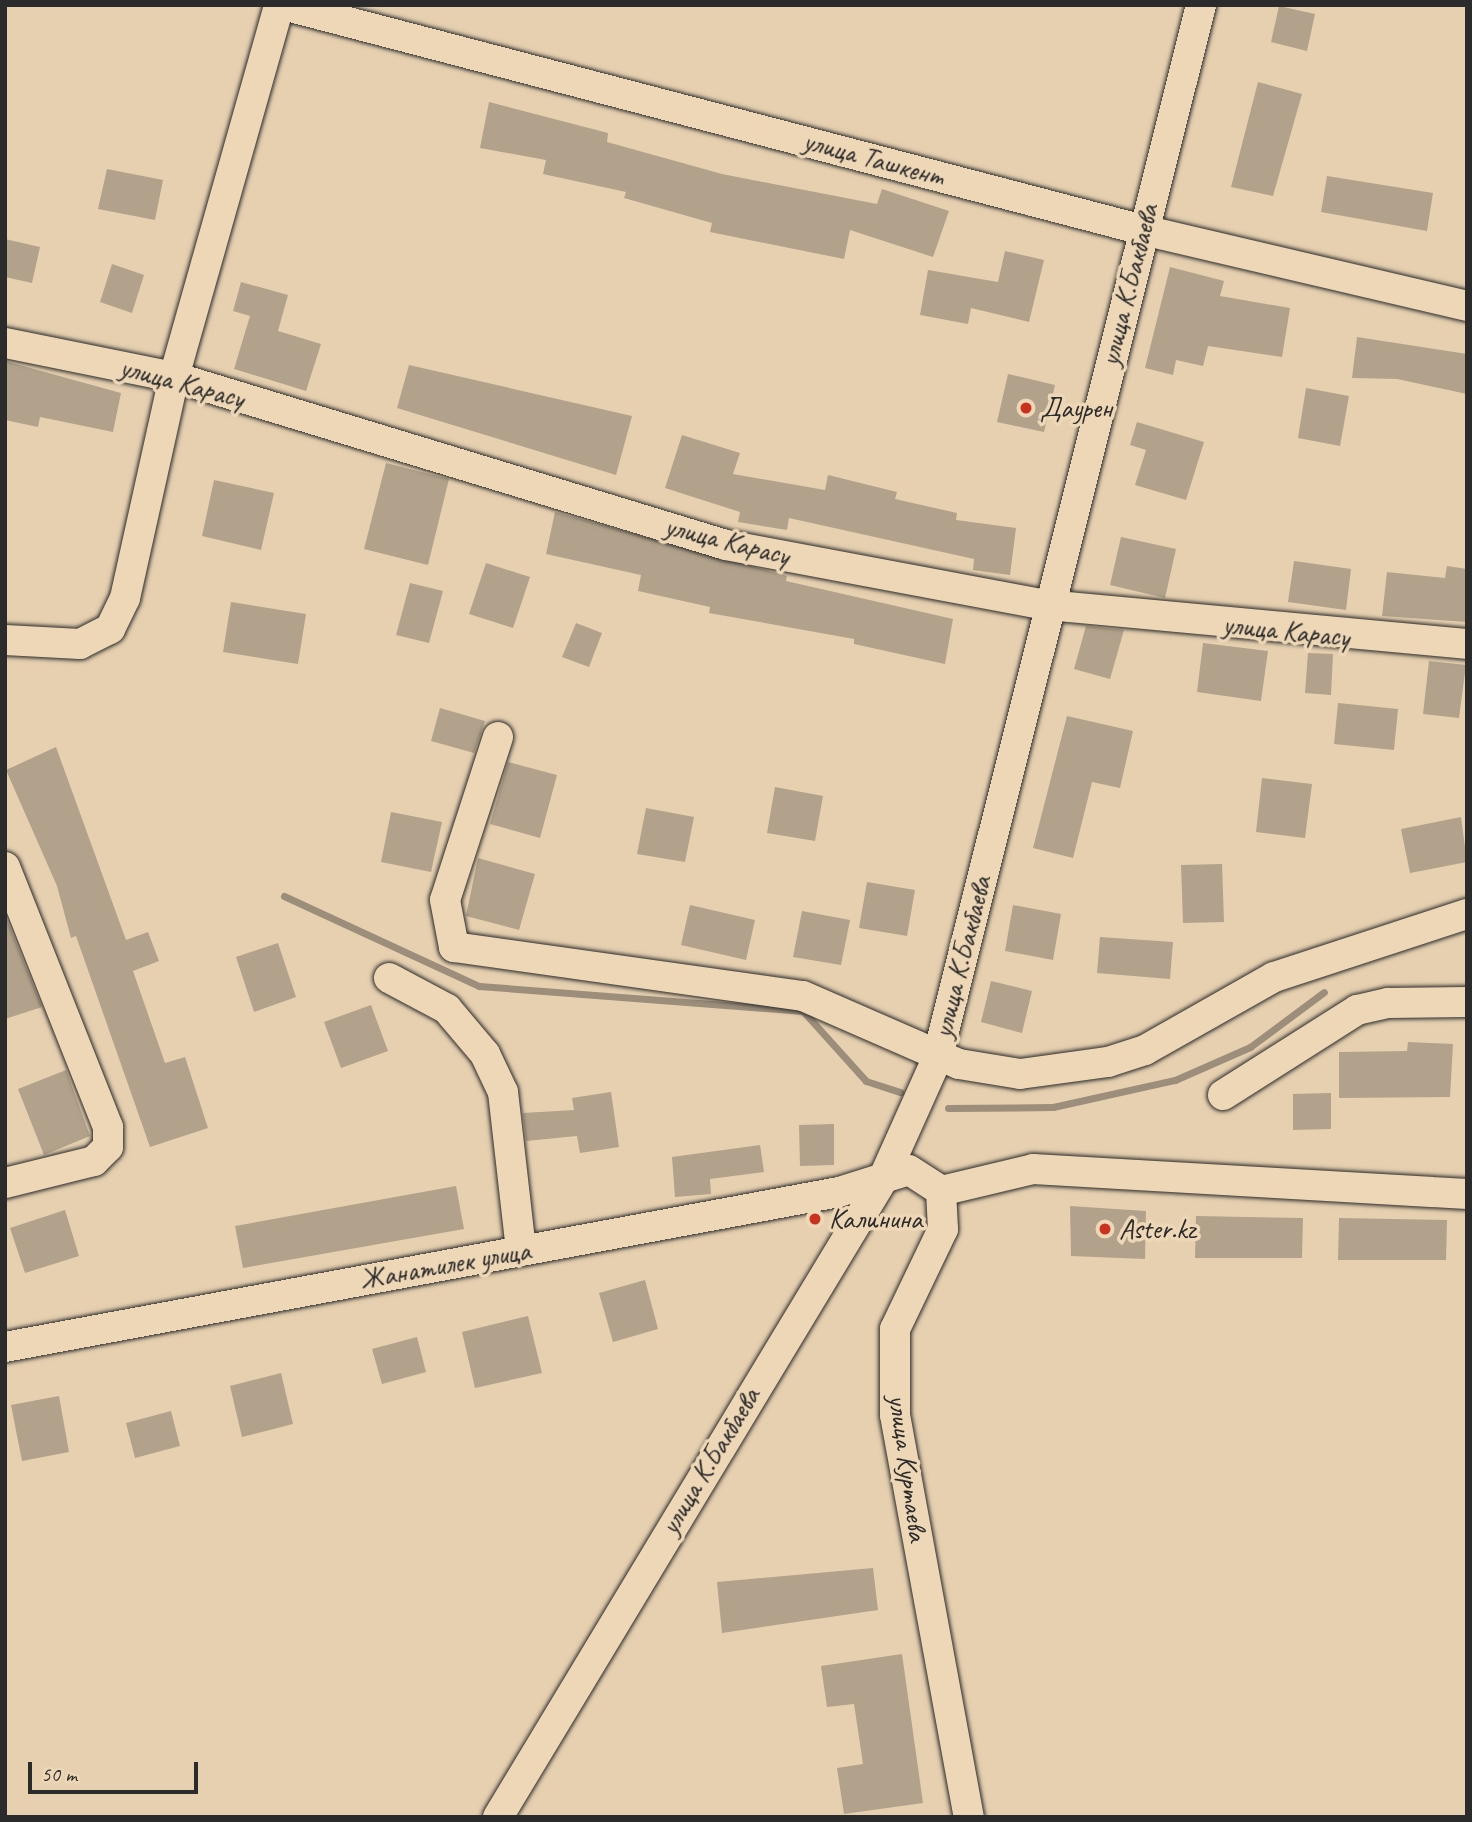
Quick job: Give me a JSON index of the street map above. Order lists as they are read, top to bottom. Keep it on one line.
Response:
{"streets":{"street":["улица Ташкент","улица К.Бакбаева","улица Карасу","Жанатилек улица","улица Куртаева"]},"crossings":[["улица Ташкент","улица К.Бакбаева"],["улица К.Бакбаева","улица Карасу"],["улица К.Бакбаева","Жанатилек улица"]],"places":["Даурен","Калинина","Aster.kz"],"scale_bar":"50 m"}
